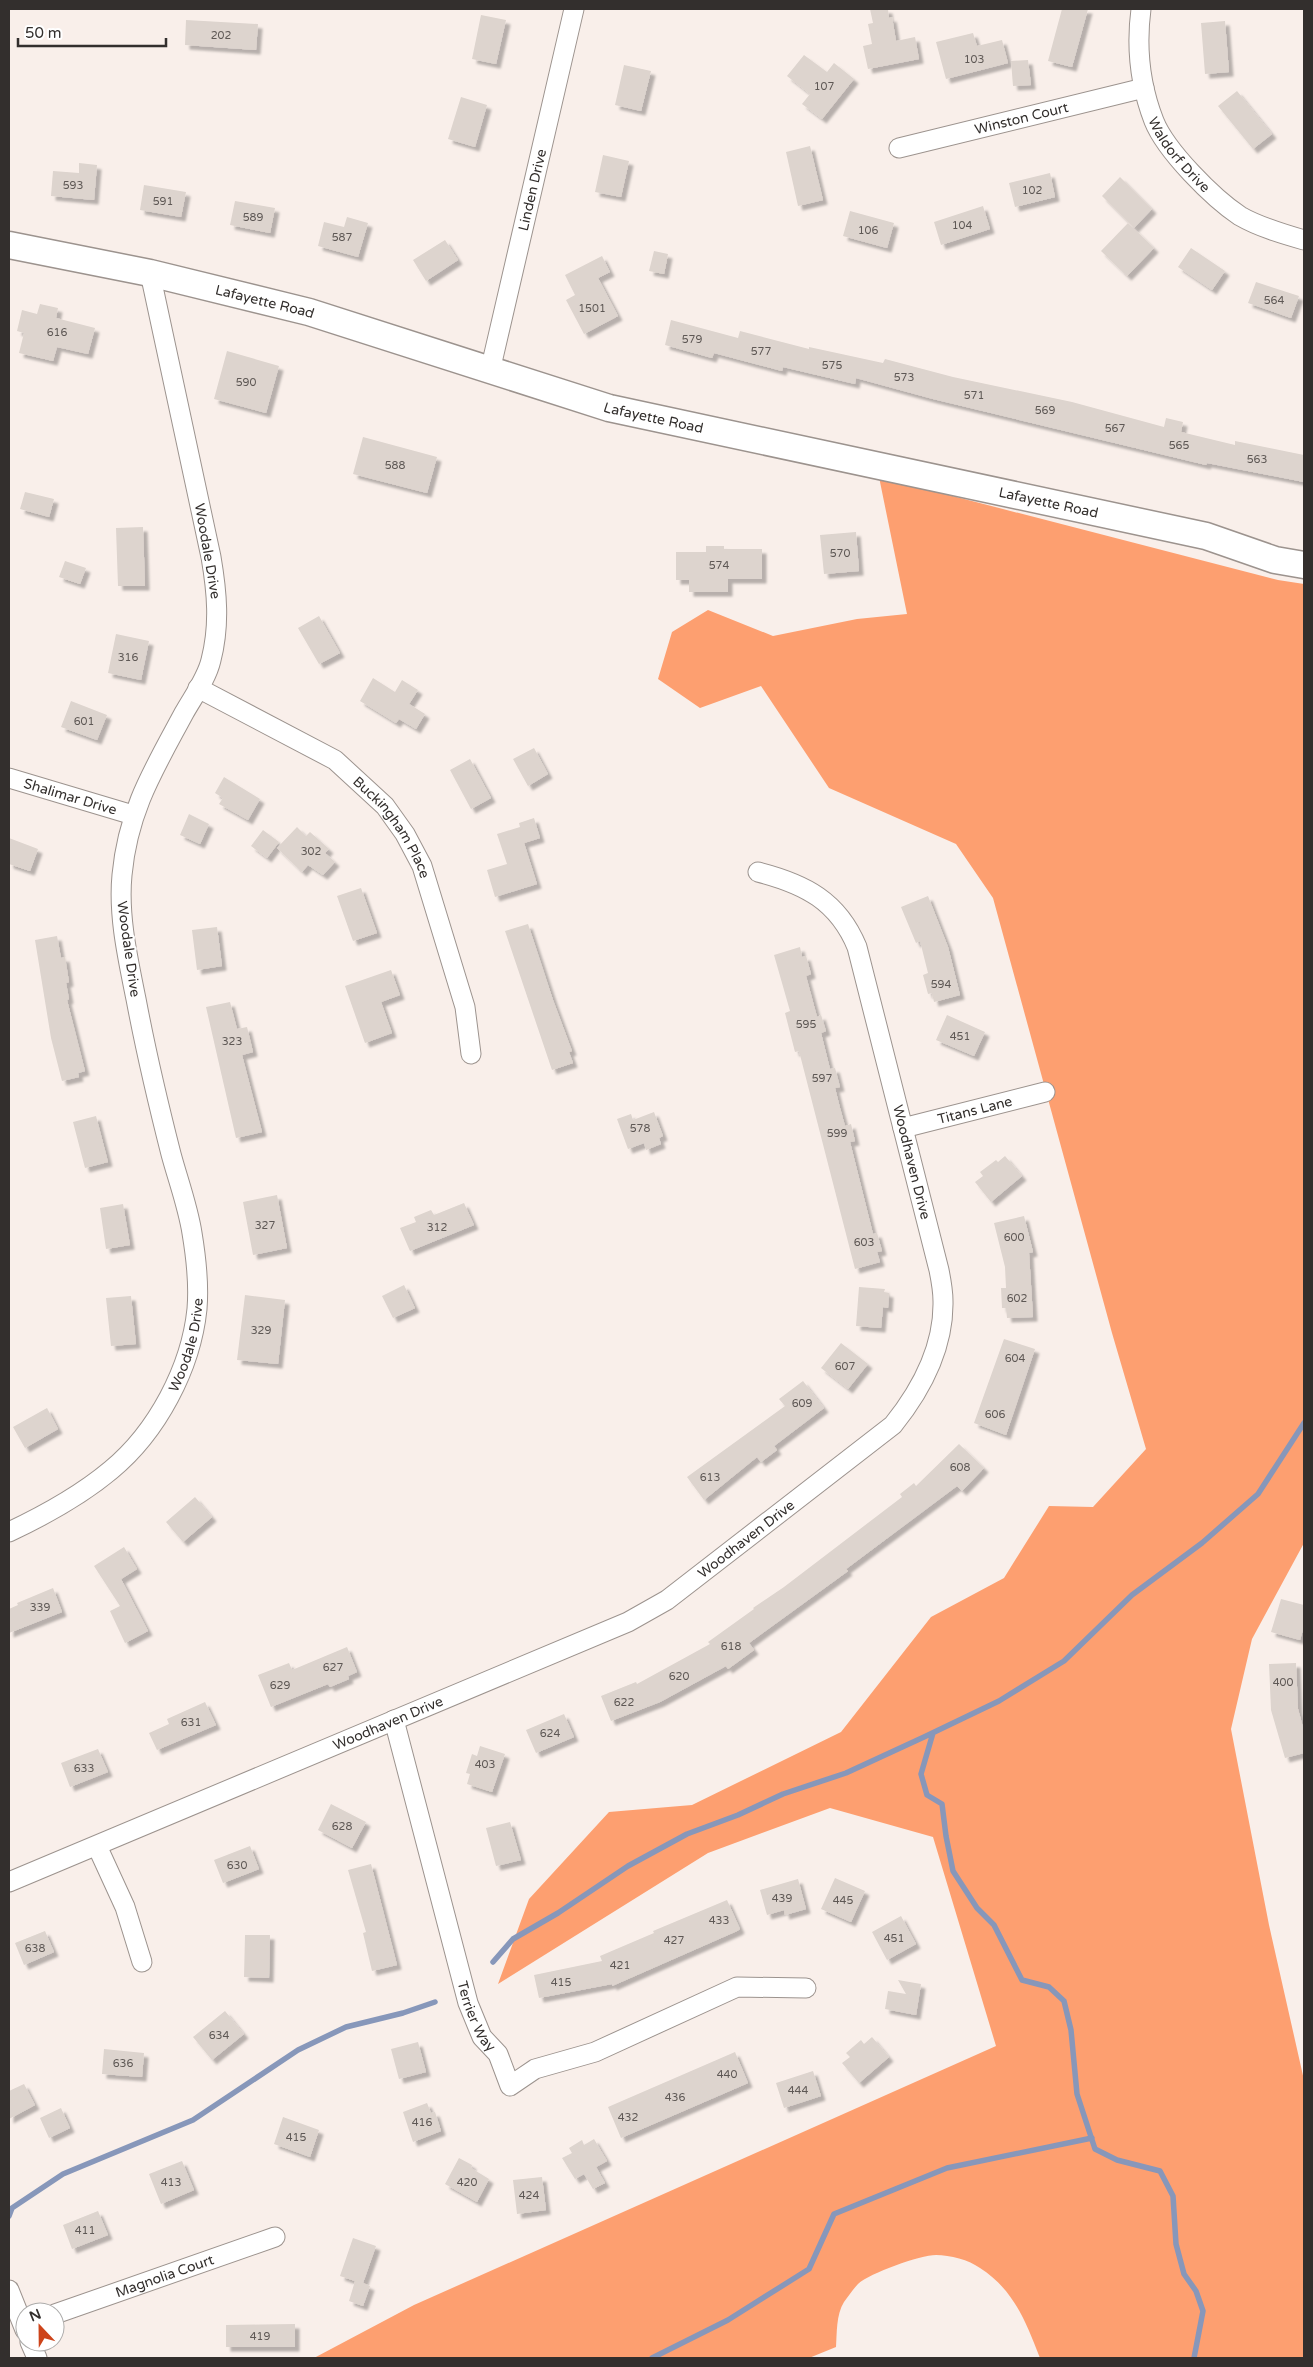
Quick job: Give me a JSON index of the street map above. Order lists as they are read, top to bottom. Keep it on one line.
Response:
{"streets":{"main road":["Lafayette Road"],"street":["Winston Court","Waldorf Drive","Linden Drive","Woodale Drive","Shalimar Drive","Buckingham Place","Titans Lane","Woodhaven Drive","Terrier Way","Magnolia Court"]},"crossings":[["Winston Court","Waldorf Drive"],["Linden Drive","Lafayette Road"],["Lafayette Road","Woodale Drive"],["Woodale Drive","Shalimar Drive"],["Woodale Drive","Buckingham Place"],["Titans Lane","Woodhaven Drive"],["Woodhaven Drive","Terrier Way"]],"house_numbers":["202","103","107","593","102","591","589","104","106","587","564","1501","616","579","577","575","573","590","571","569","567","565","563","588","570","574","316","601","302","594","595","451","323","597","578","599","327","312","600","603","602","329","604","607","609","606","608","613","339","618","627","620","400","629","622","631","624","403","633","628","630","439","445","433","451","427","638","421","415","634","636","440","444","436","432","416","415","413","420","424","411","419"],"scale_bar":"50 m","north":"top"}
